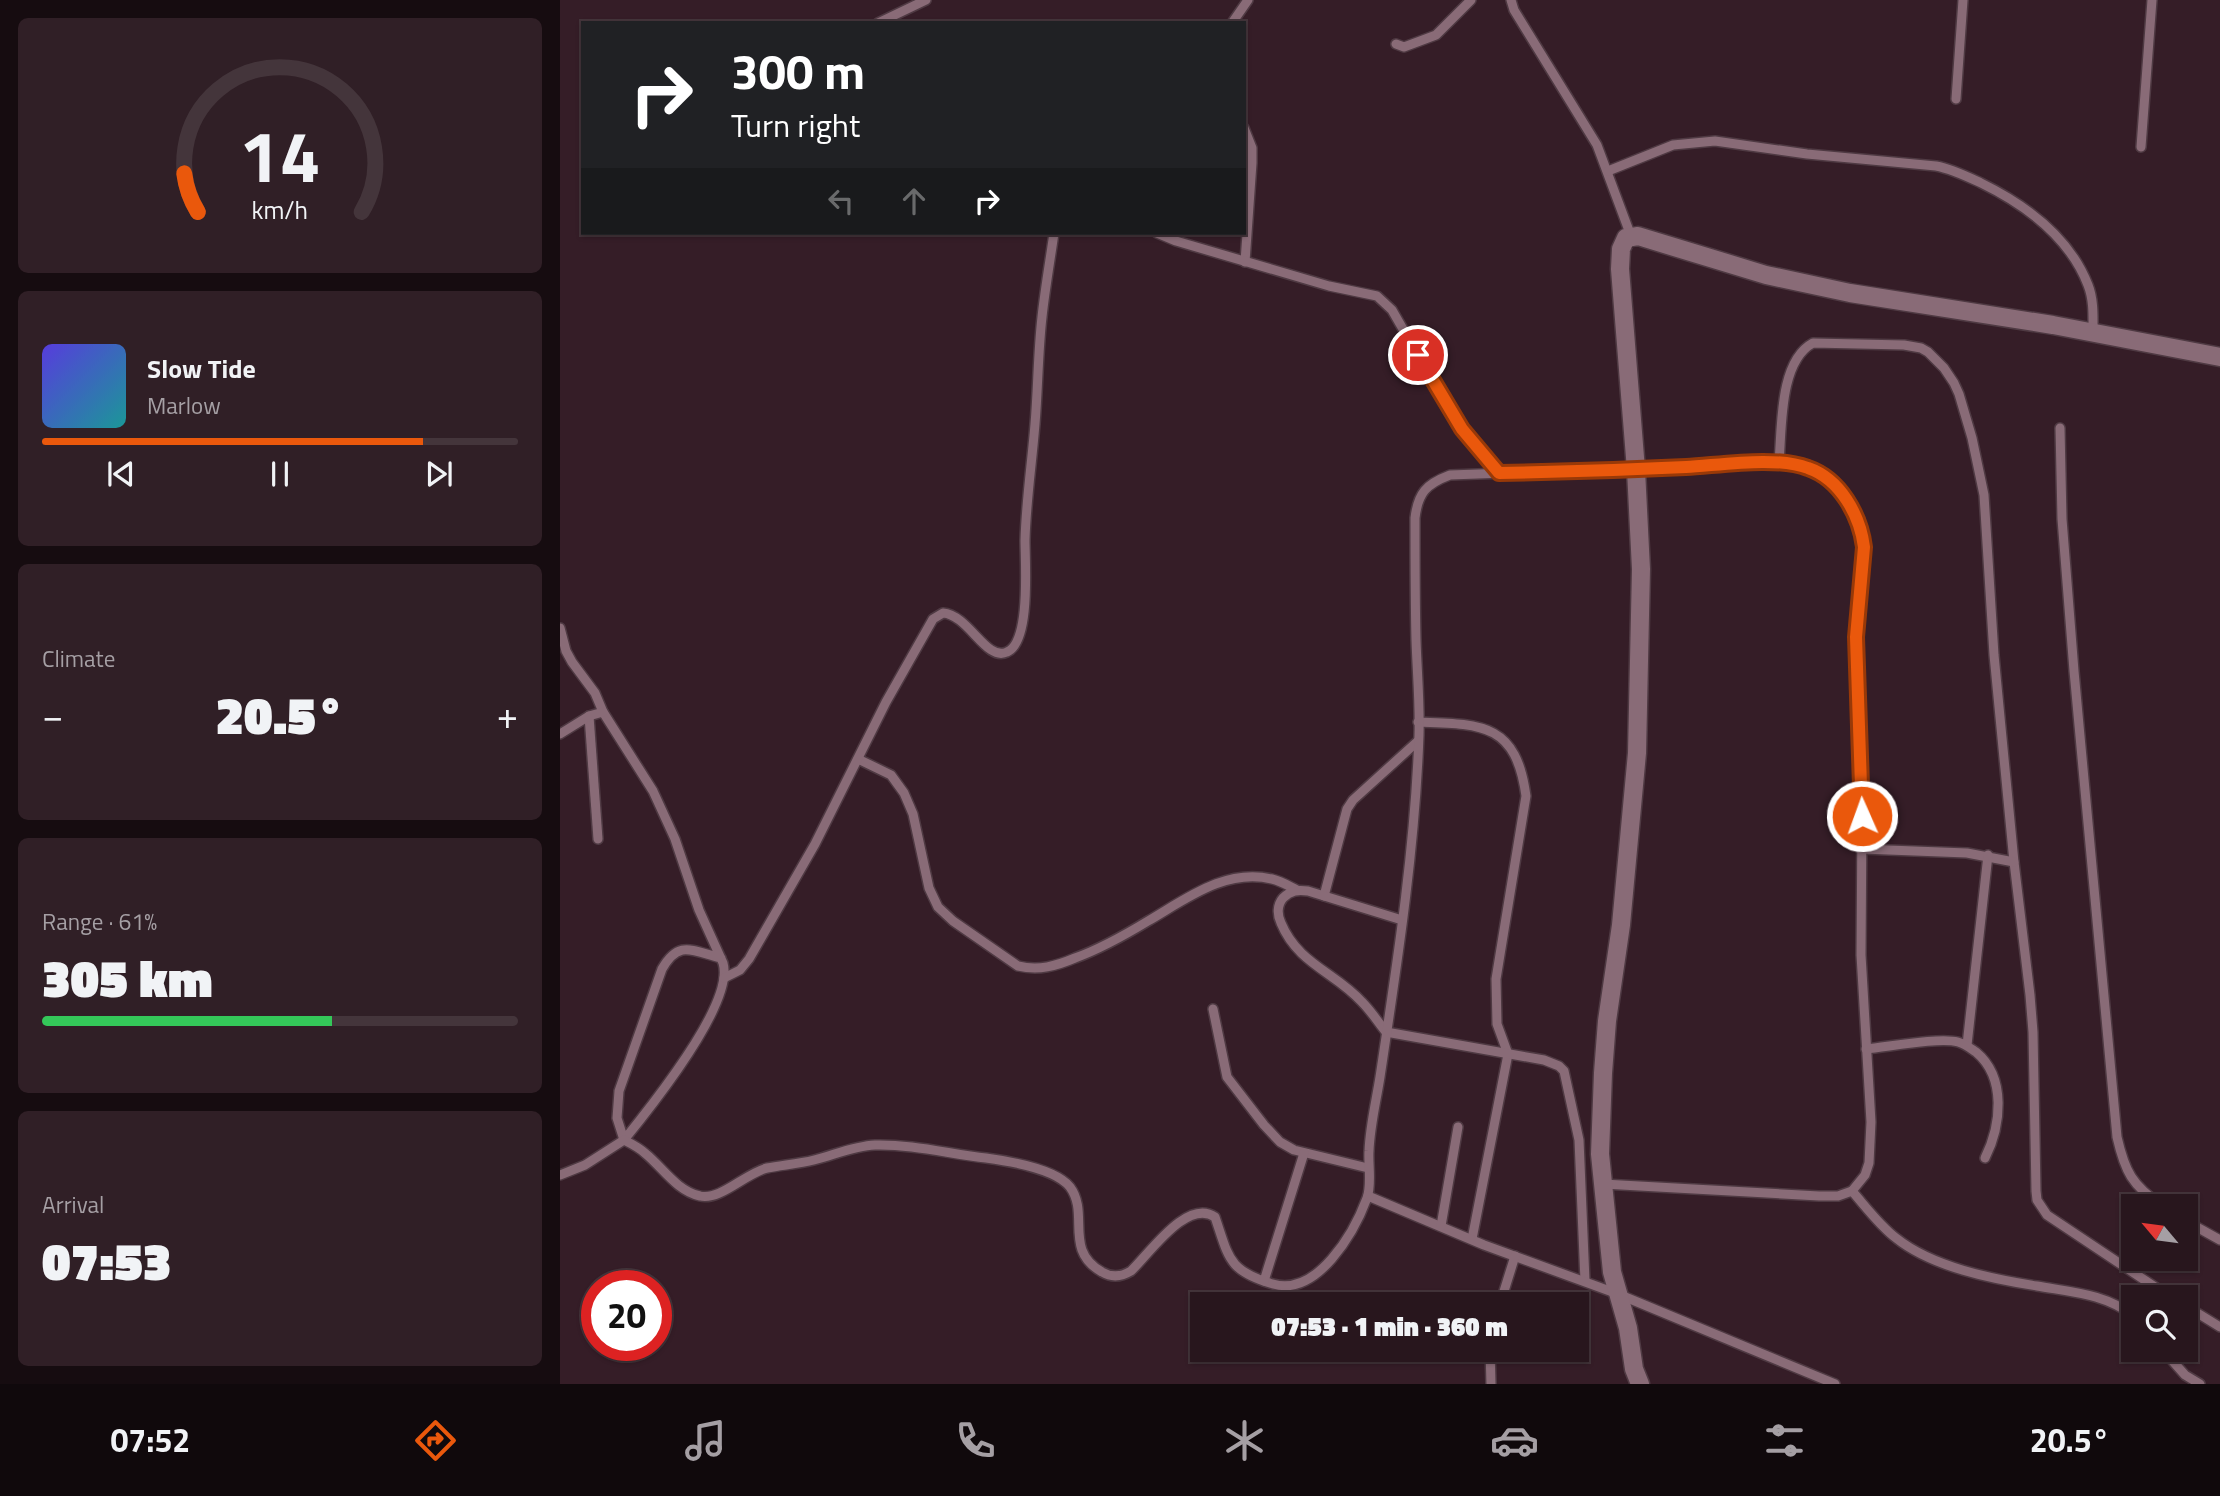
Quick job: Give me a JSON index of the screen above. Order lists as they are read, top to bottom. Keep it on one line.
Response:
{"north":"top left","page":{"turn":["300 m","Turn right"],"song":["Slow Tide","Marlow"],"tile":["Climate",["Range · 61%","305 km"],["Arrival","07:53"]],"heat":["−","20.5°","+"],"limit":"20","trip":"07:53 · 1 min · 360 m","tabs":["07:52","20.5°"],"gauge":["14","km/h"]}}
